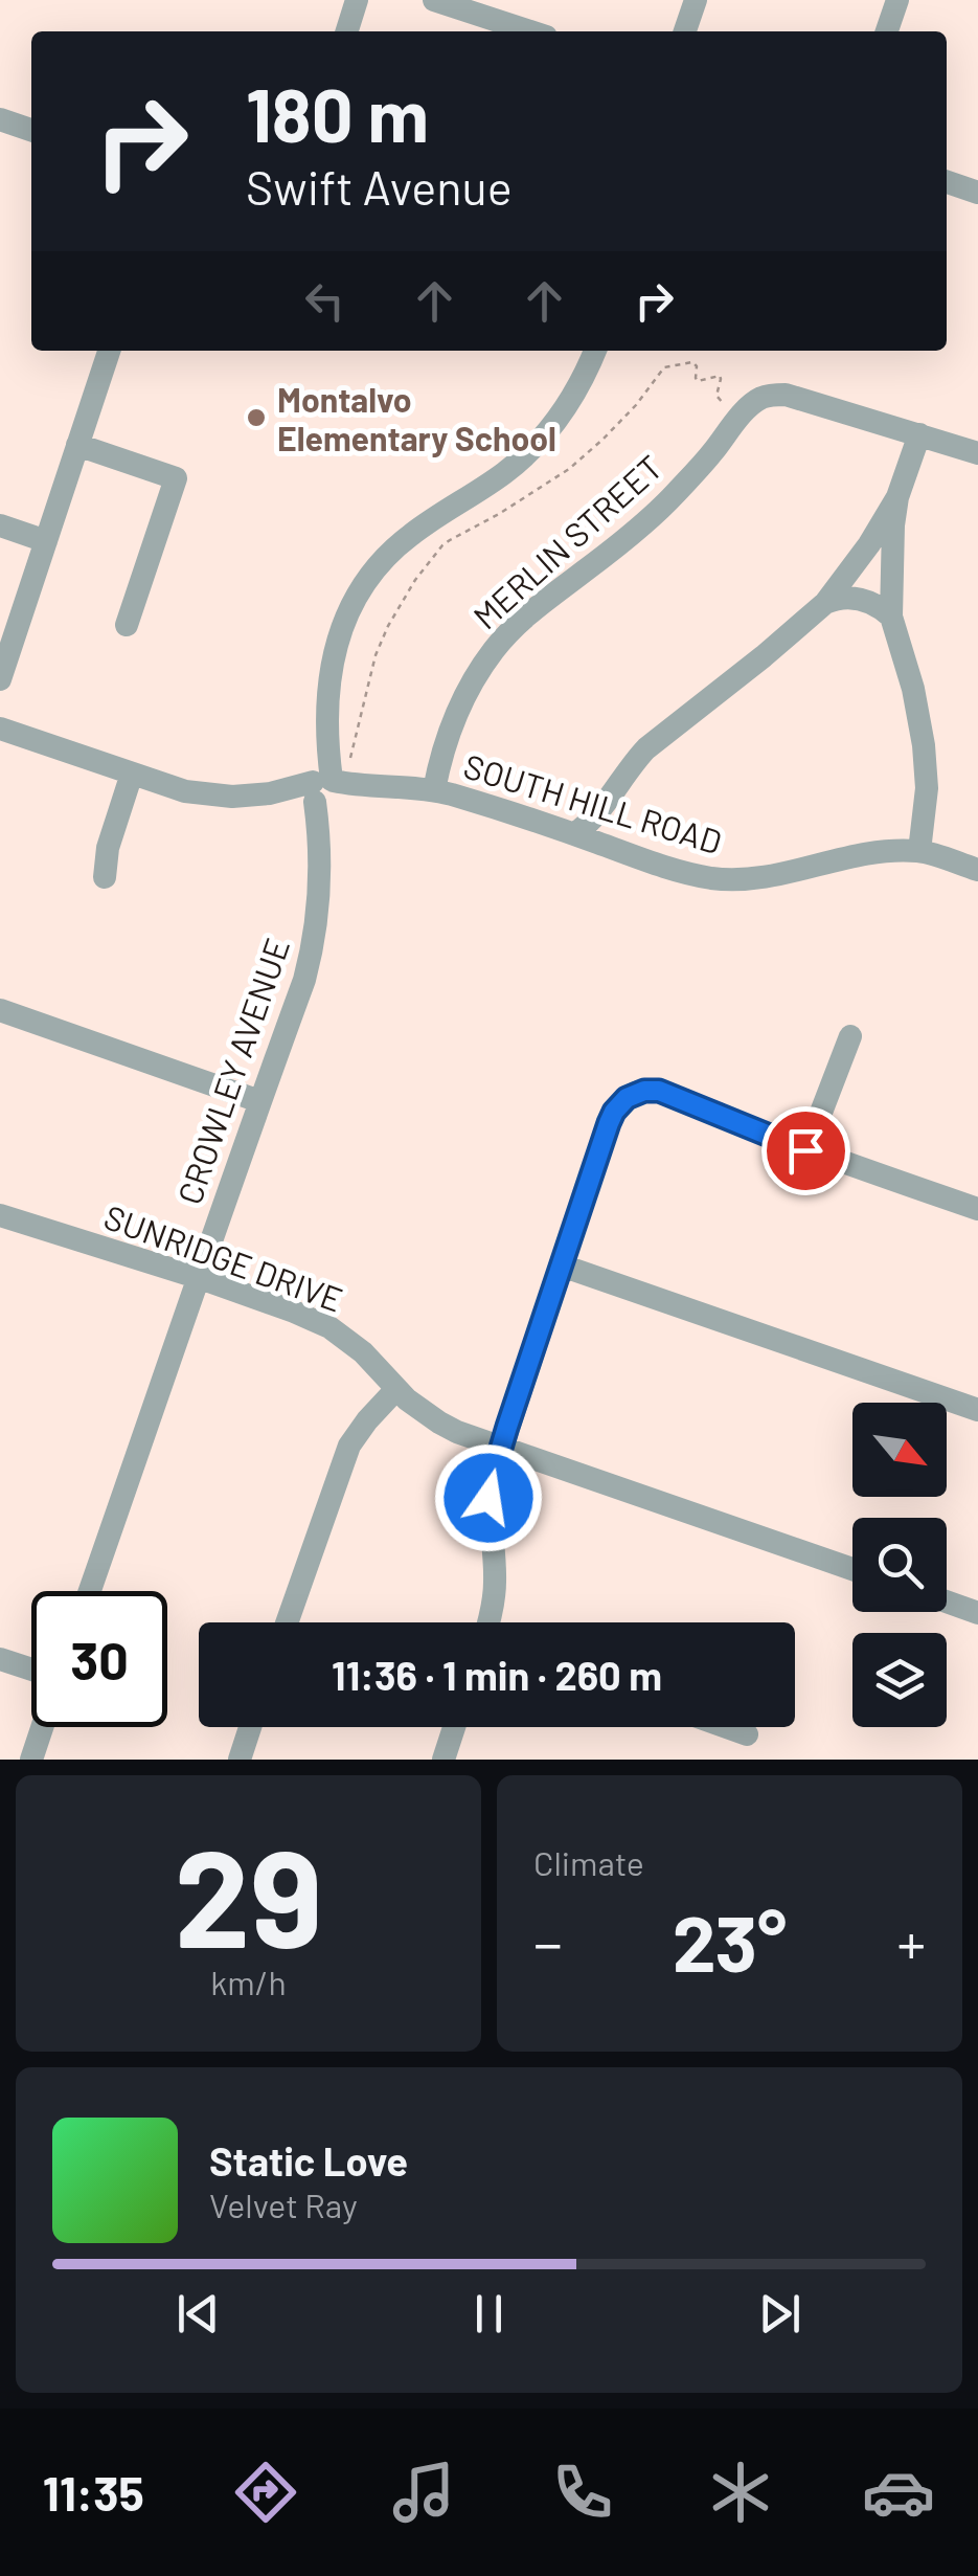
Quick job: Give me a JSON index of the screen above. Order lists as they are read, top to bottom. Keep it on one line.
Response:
{"streets":{"street":["MERLIN STREET","SOUTH HILL ROAD","CROWLEY AVENUE","SUNRIDGE DRIVE"]},"crossings":[["MERLIN STREET","SOUTH HILL ROAD"],["SOUTH HILL ROAD","CROWLEY AVENUE"],["CROWLEY AVENUE","SUNRIDGE DRIVE"]],"places":["Montalvo Elementary School"],"north":"bottom right","page":{"turn":["180 m","Swift Avenue"],"limit":"30","trip":"11:36 · 1 min · 260 m","tile":[["29","km/h"],"Climate"],"heat":["−","23°","+"],"song":["Static Love","Velvet Ray"],"tabs":"11:35"}}
